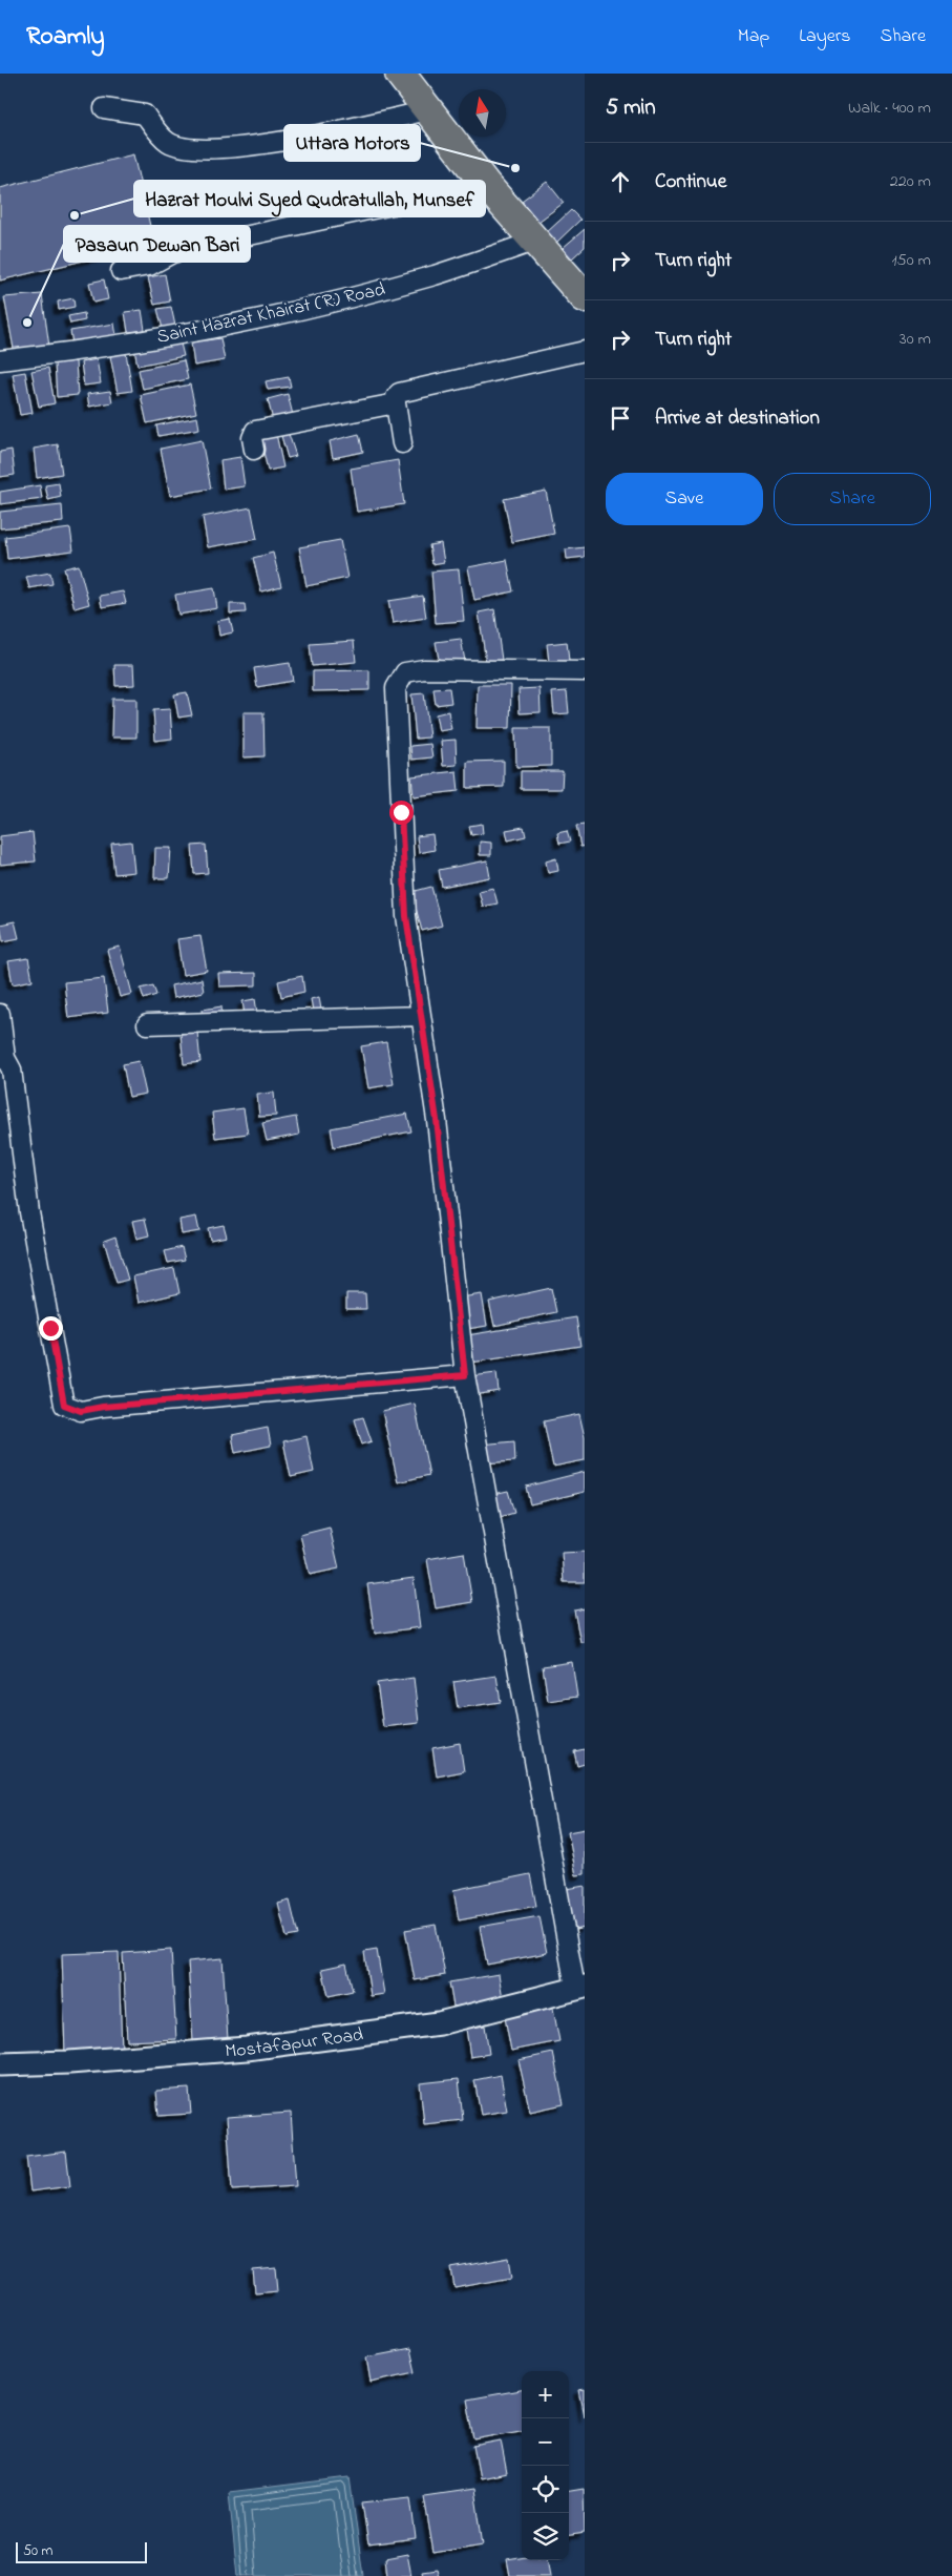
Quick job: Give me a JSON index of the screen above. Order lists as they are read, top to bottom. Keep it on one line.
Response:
{"streets":{"street":["Saint Hazrat Khairat (R:) Road","Mostafapur Road"]},"places":["Uttara Motors","Hazrat Moulvi Syed Qudratullah, Munsef","Pasaun Dewan Bari"],"scale_bar":"50 m","north":"top","page":{"header":"Roamly","nav":["Map","Layers","Share"],"heading":["5 min","Walk · 400 m"],"list":[["Continue","220 m"],["Turn right","150 m"],["Turn right","30 m"],"Arrive at destination"],"buttons":["Save","Share"],"map_buttons":["+","−"],"scale":"50 m"}}
